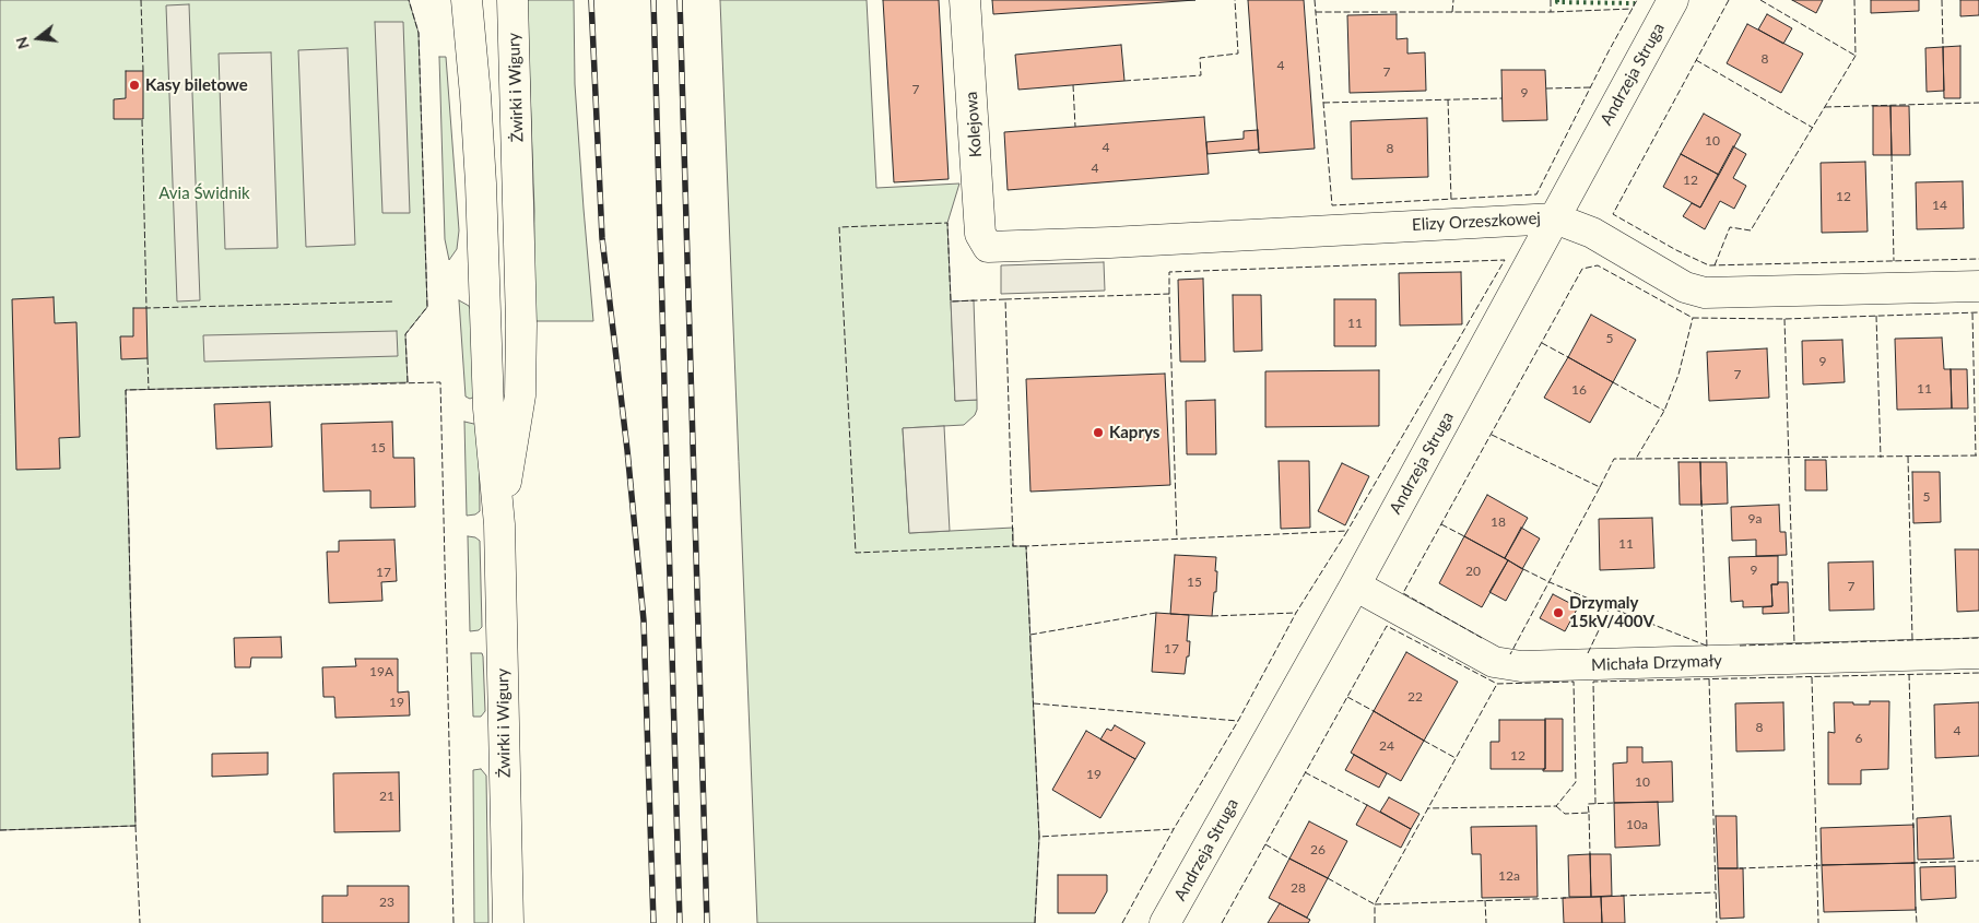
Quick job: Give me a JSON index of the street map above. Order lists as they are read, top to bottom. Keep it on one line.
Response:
{"streets":{"street":["Andrzeja Struga","Żwirki i Wigury","Kolejowa","Elizy Orzeszkowej","Michała Drzymały"]},"crossings":[["Andrzeja Struga","Elizy Orzeszkowej"],["Andrzeja Struga","Michała Drzymały"],["Kolejowa","Elizy Orzeszkowej"]],"parks":["Avia Świdnik"],"places":["Kasy biletowe","Kaprys","Drzymaly 15kV/400V"],"house_numbers":["8","4","7","7","9","10","4","8","4","12","12","14","11","5","9","7","11","16","15","5","9a","18","11","9","20","17","15","7","17","19A","22","19","8","4","6","24","12","19","10","21","10a","26","12a","28","23"],"north":"left"}
